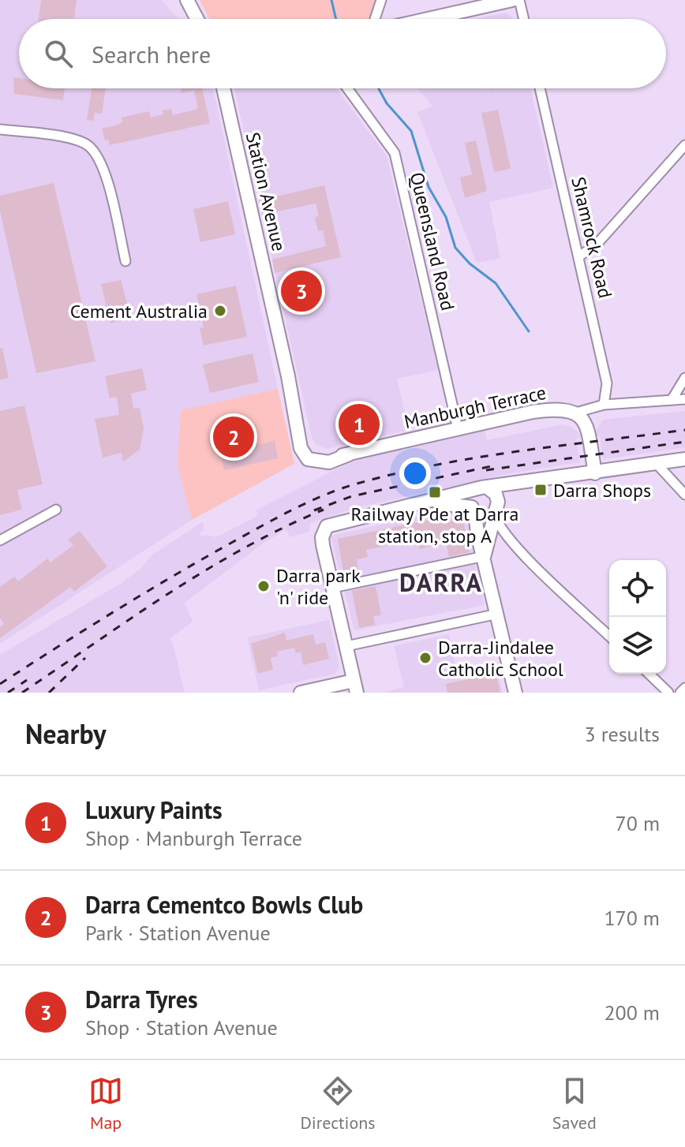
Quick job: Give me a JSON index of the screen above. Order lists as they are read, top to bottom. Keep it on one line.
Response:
{"streets":{"street":["Station Avenue","Shamrock Road","Queensland Road","Manburgh Terrace"]},"crossings":[["Station Avenue","Manburgh Terrace"],["Shamrock Road","Manburgh Terrace"],["Queensland Road","Manburgh Terrace"]],"districts":["DARRA"],"places":{"other":["Cement Australia","Darra park 'n' ride","Darra-Jindalee Catholic School"],"transit":["Darra Shops","Railway Pde at Darra station, stop A"]},"page":{"search":"Search here","pins":["3","1","2"],"heading":["Nearby","3 results"],"list":[{"mark":"1","name":"Luxury Paints","note":"Shop · Manburgh Terrace","value":"70 m"},{"mark":"2","name":"Darra Cementco Bowls Club","note":"Park · Station Avenue","value":"170 m"},{"mark":"3","name":"Darra Tyres","note":"Shop · Station Avenue","value":"200 m"}],"nav":["Map","Directions","Saved"]}}
